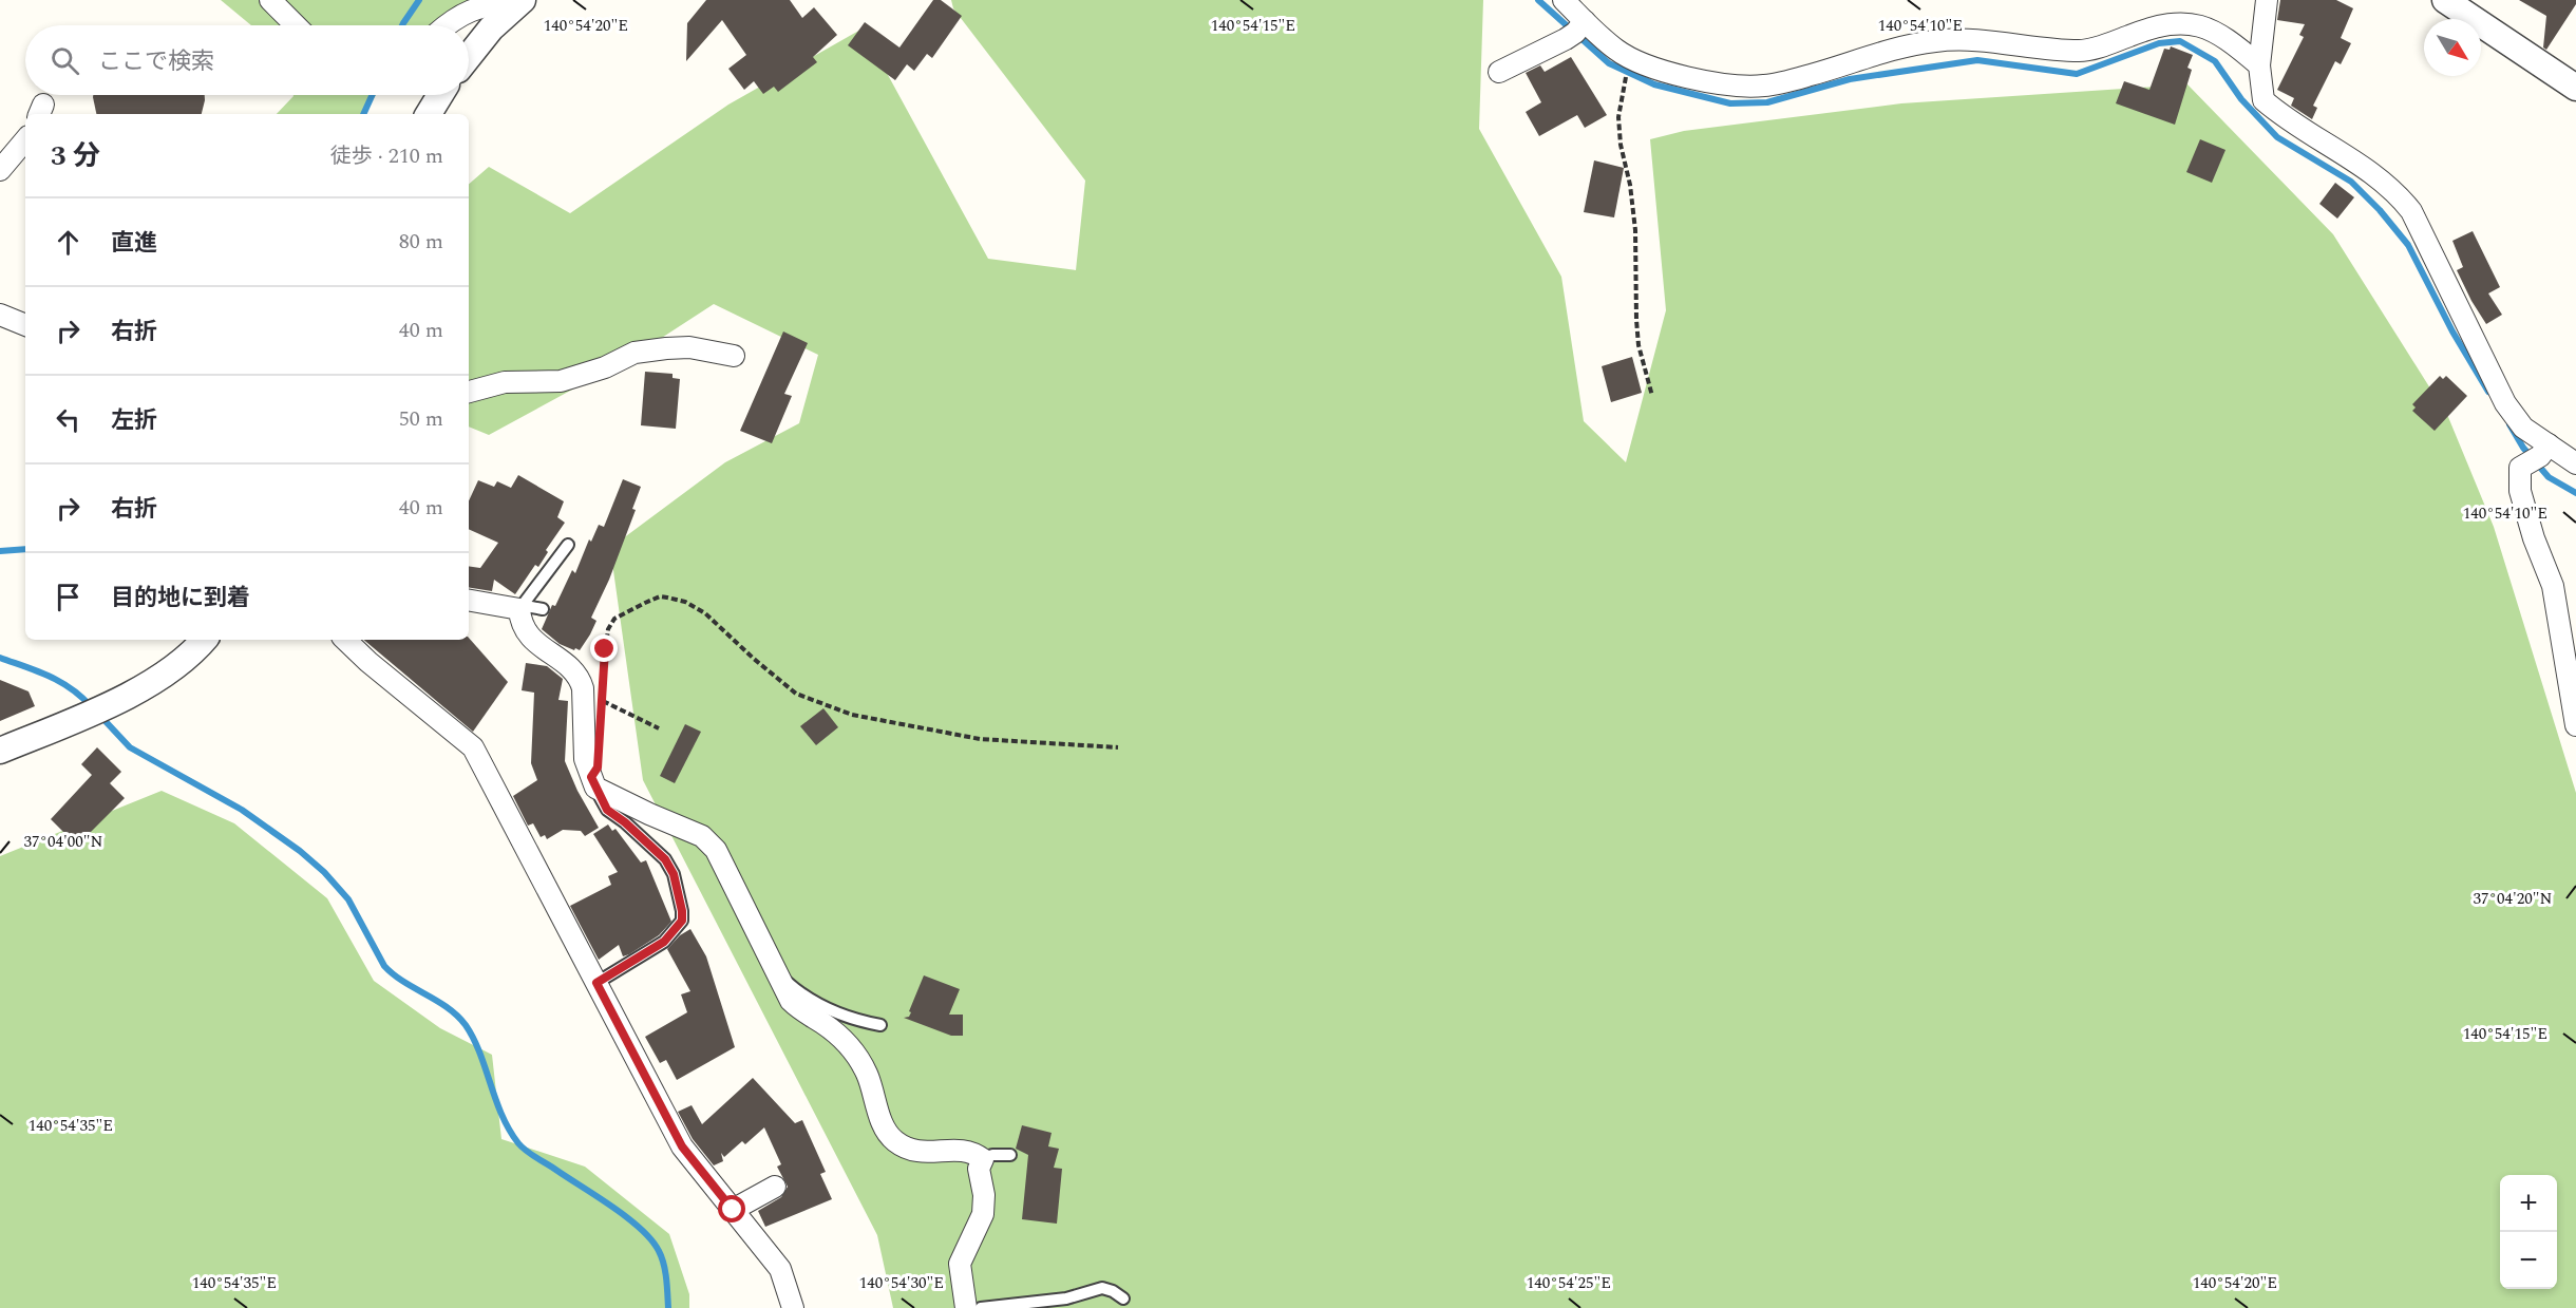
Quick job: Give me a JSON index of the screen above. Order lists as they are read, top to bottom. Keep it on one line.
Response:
{"north":"bottom right","page":{"search":"ここで検索","heading":["3 分","徒歩 · 210 m"],"list":[["直進","80 m"],["右折","40 m"],["左折","50 m"],["右折","40 m"],"目的地に到着"],"map_buttons":["+","−"]},"coordinates":["140°54'20\"E","140°54'15\"E","140°54'10\"E","37°04'00\"N","37°04'20\"N","140°54'35\"E","140°54'30\"E","140°54'25\"E"]}
